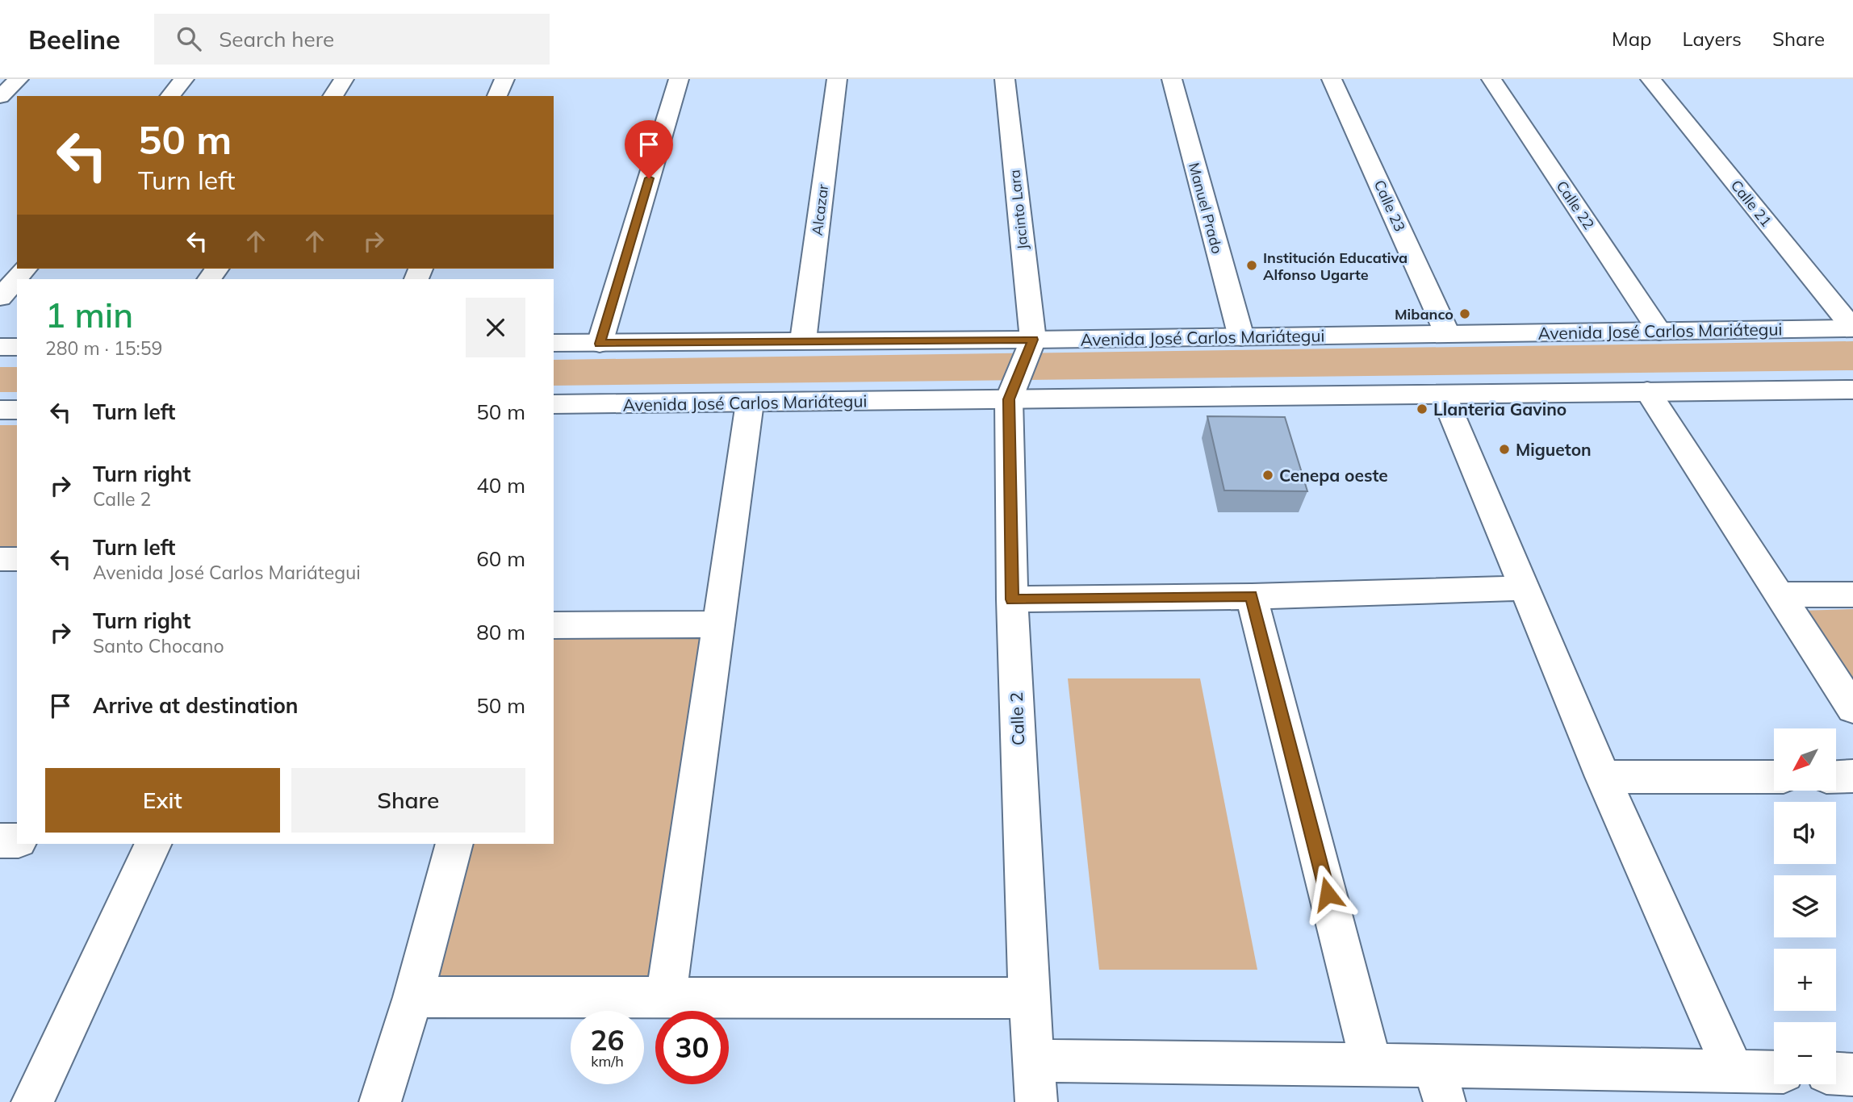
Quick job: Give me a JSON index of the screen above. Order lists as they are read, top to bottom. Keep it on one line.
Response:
{"streets":{"street":["Calle 21","Calle 22","Calle 23","Manuel Prado","Alcazar","Jacinto Lara","Avenida José Carlos Mariátegui","Calle 2"]},"crossings":[["Calle 21","Avenida José Carlos Mariátegui"],["Calle 22","Avenida José Carlos Mariátegui"],["Calle 23","Avenida José Carlos Mariátegui"],["Manuel Prado","Avenida José Carlos Mariátegui"],["Alcazar","Avenida José Carlos Mariátegui"],["Jacinto Lara","Avenida José Carlos Mariátegui"],["Jacinto Lara","Calle 2"],["Avenida José Carlos Mariátegui","Calle 2"]],"places":["Institución Educativa Alfonso Ugarte","Mibanco","Llanteria Gavino","Migueton","Cenepa oeste"],"north":"bottom left","page":{"header":"Beeline","search":"Search here","nav":["Map","Layers","Share"],"turn":["50 m","Turn left"],"heading":["1 min","280 m · 15:59"],"list":[{"name":"Turn left","value":"50 m"},{"name":"Turn right","note":"Calle 2","value":"40 m"},{"name":"Turn left","note":"Avenida José Carlos Mariátegui","value":"60 m"},{"name":"Turn right","note":"Santo Chocano","value":"80 m"},{"name":"Arrive at destination","value":"50 m"}],"map_buttons":["+","−"],"buttons":["Exit","Share"],"speed":"26 km/h","limit":"30"}}
